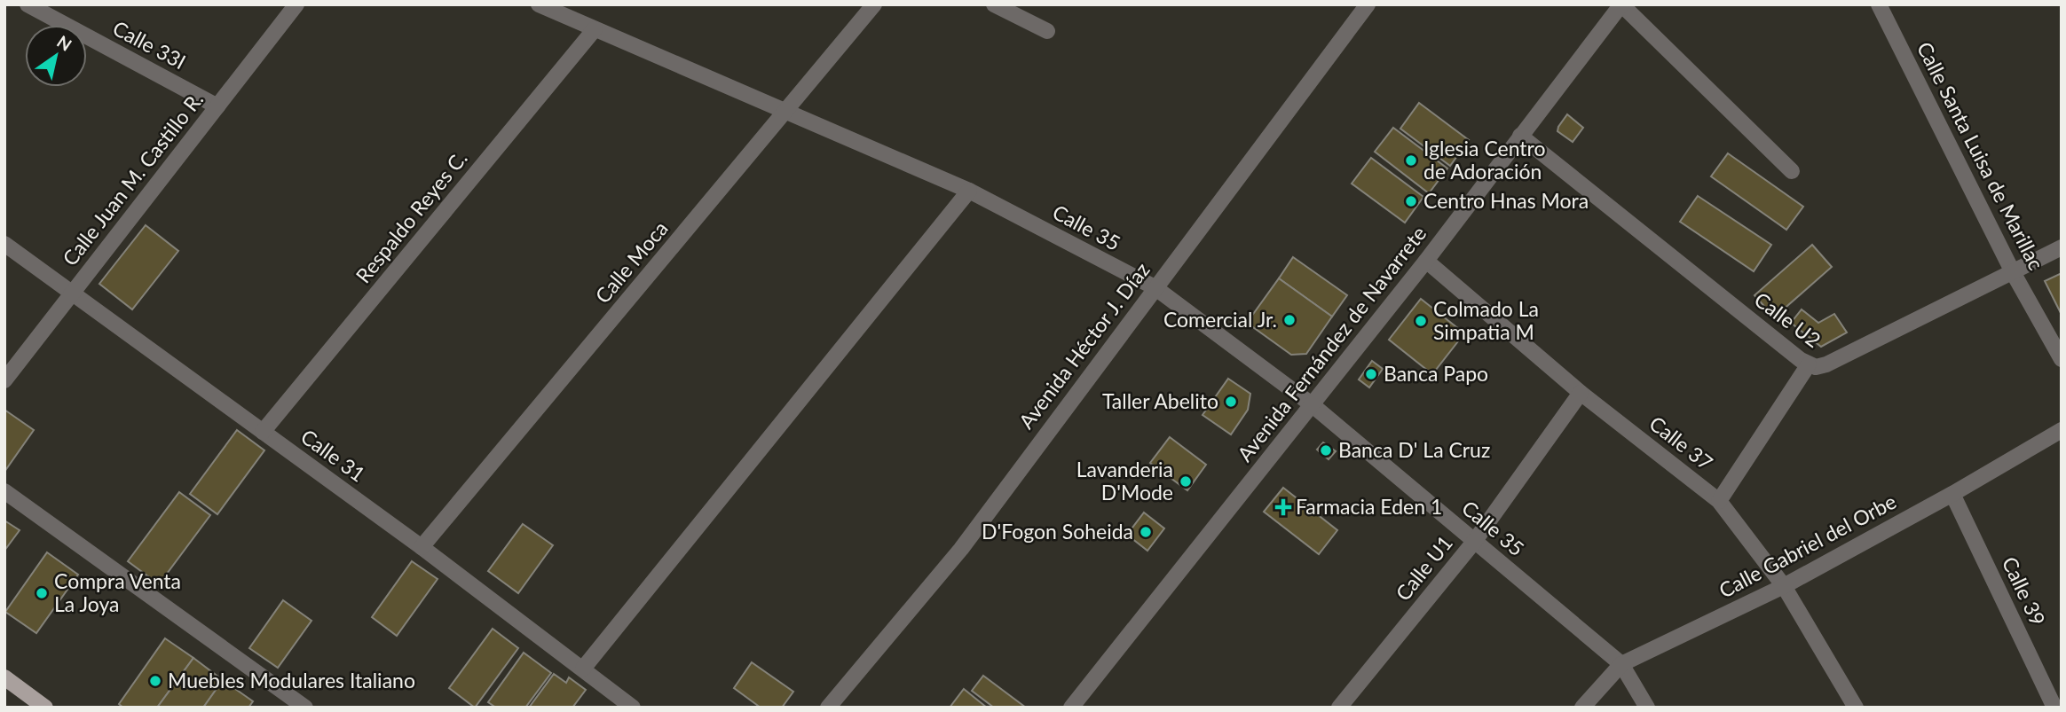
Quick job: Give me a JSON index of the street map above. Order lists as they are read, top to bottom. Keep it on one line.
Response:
{"streets":{"street":["Calle 33I","Calle Santa Luisa de Marillac","Calle Juan M. Castillo R.","Respaldo Reyes C.","Calle 35","Calle Moca","Calle U2","Avenida Fernández de Navarrete","Avenida Héctor J. Díaz","Calle 37","Calle 31","Calle Gabriel del Orbe","Calle U1","Calle 39"]},"crossings":[["Calle 33I","Calle Juan M. Castillo R."],["Calle Santa Luisa de Marillac","Calle U2"],["Calle Juan M. Castillo R.","Calle 31"],["Respaldo Reyes C.","Calle 35"],["Respaldo Reyes C.","Calle 31"],["Calle 35","Calle Moca"],["Calle 35","Avenida Fernández de Navarrete"],["Calle 35","Avenida Héctor J. Díaz"],["Calle 35","Calle Gabriel del Orbe"],["Calle 35","Calle U1"],["Calle Moca","Calle 31"],["Calle U2","Avenida Fernández de Navarrete"],["Avenida Fernández de Navarrete","Calle 37"],["Calle 37","Calle Gabriel del Orbe"],["Calle 37","Calle U1"],["Calle Gabriel del Orbe","Calle 39"]],"places":{"other":["Iglesia Centro de Adoración","Centro Hnas Mora","Comercial Jr.","Colmado La Simpatia M","Banca Papo","Taller Abelito","Banca D' La Cruz","Lavanderia D'Mode","D'Fogon Soheida","Compra Venta La Joya","Muebles Modulares Italiano"],"health":["Farmacia Eden 1"]},"north":"top right"}
